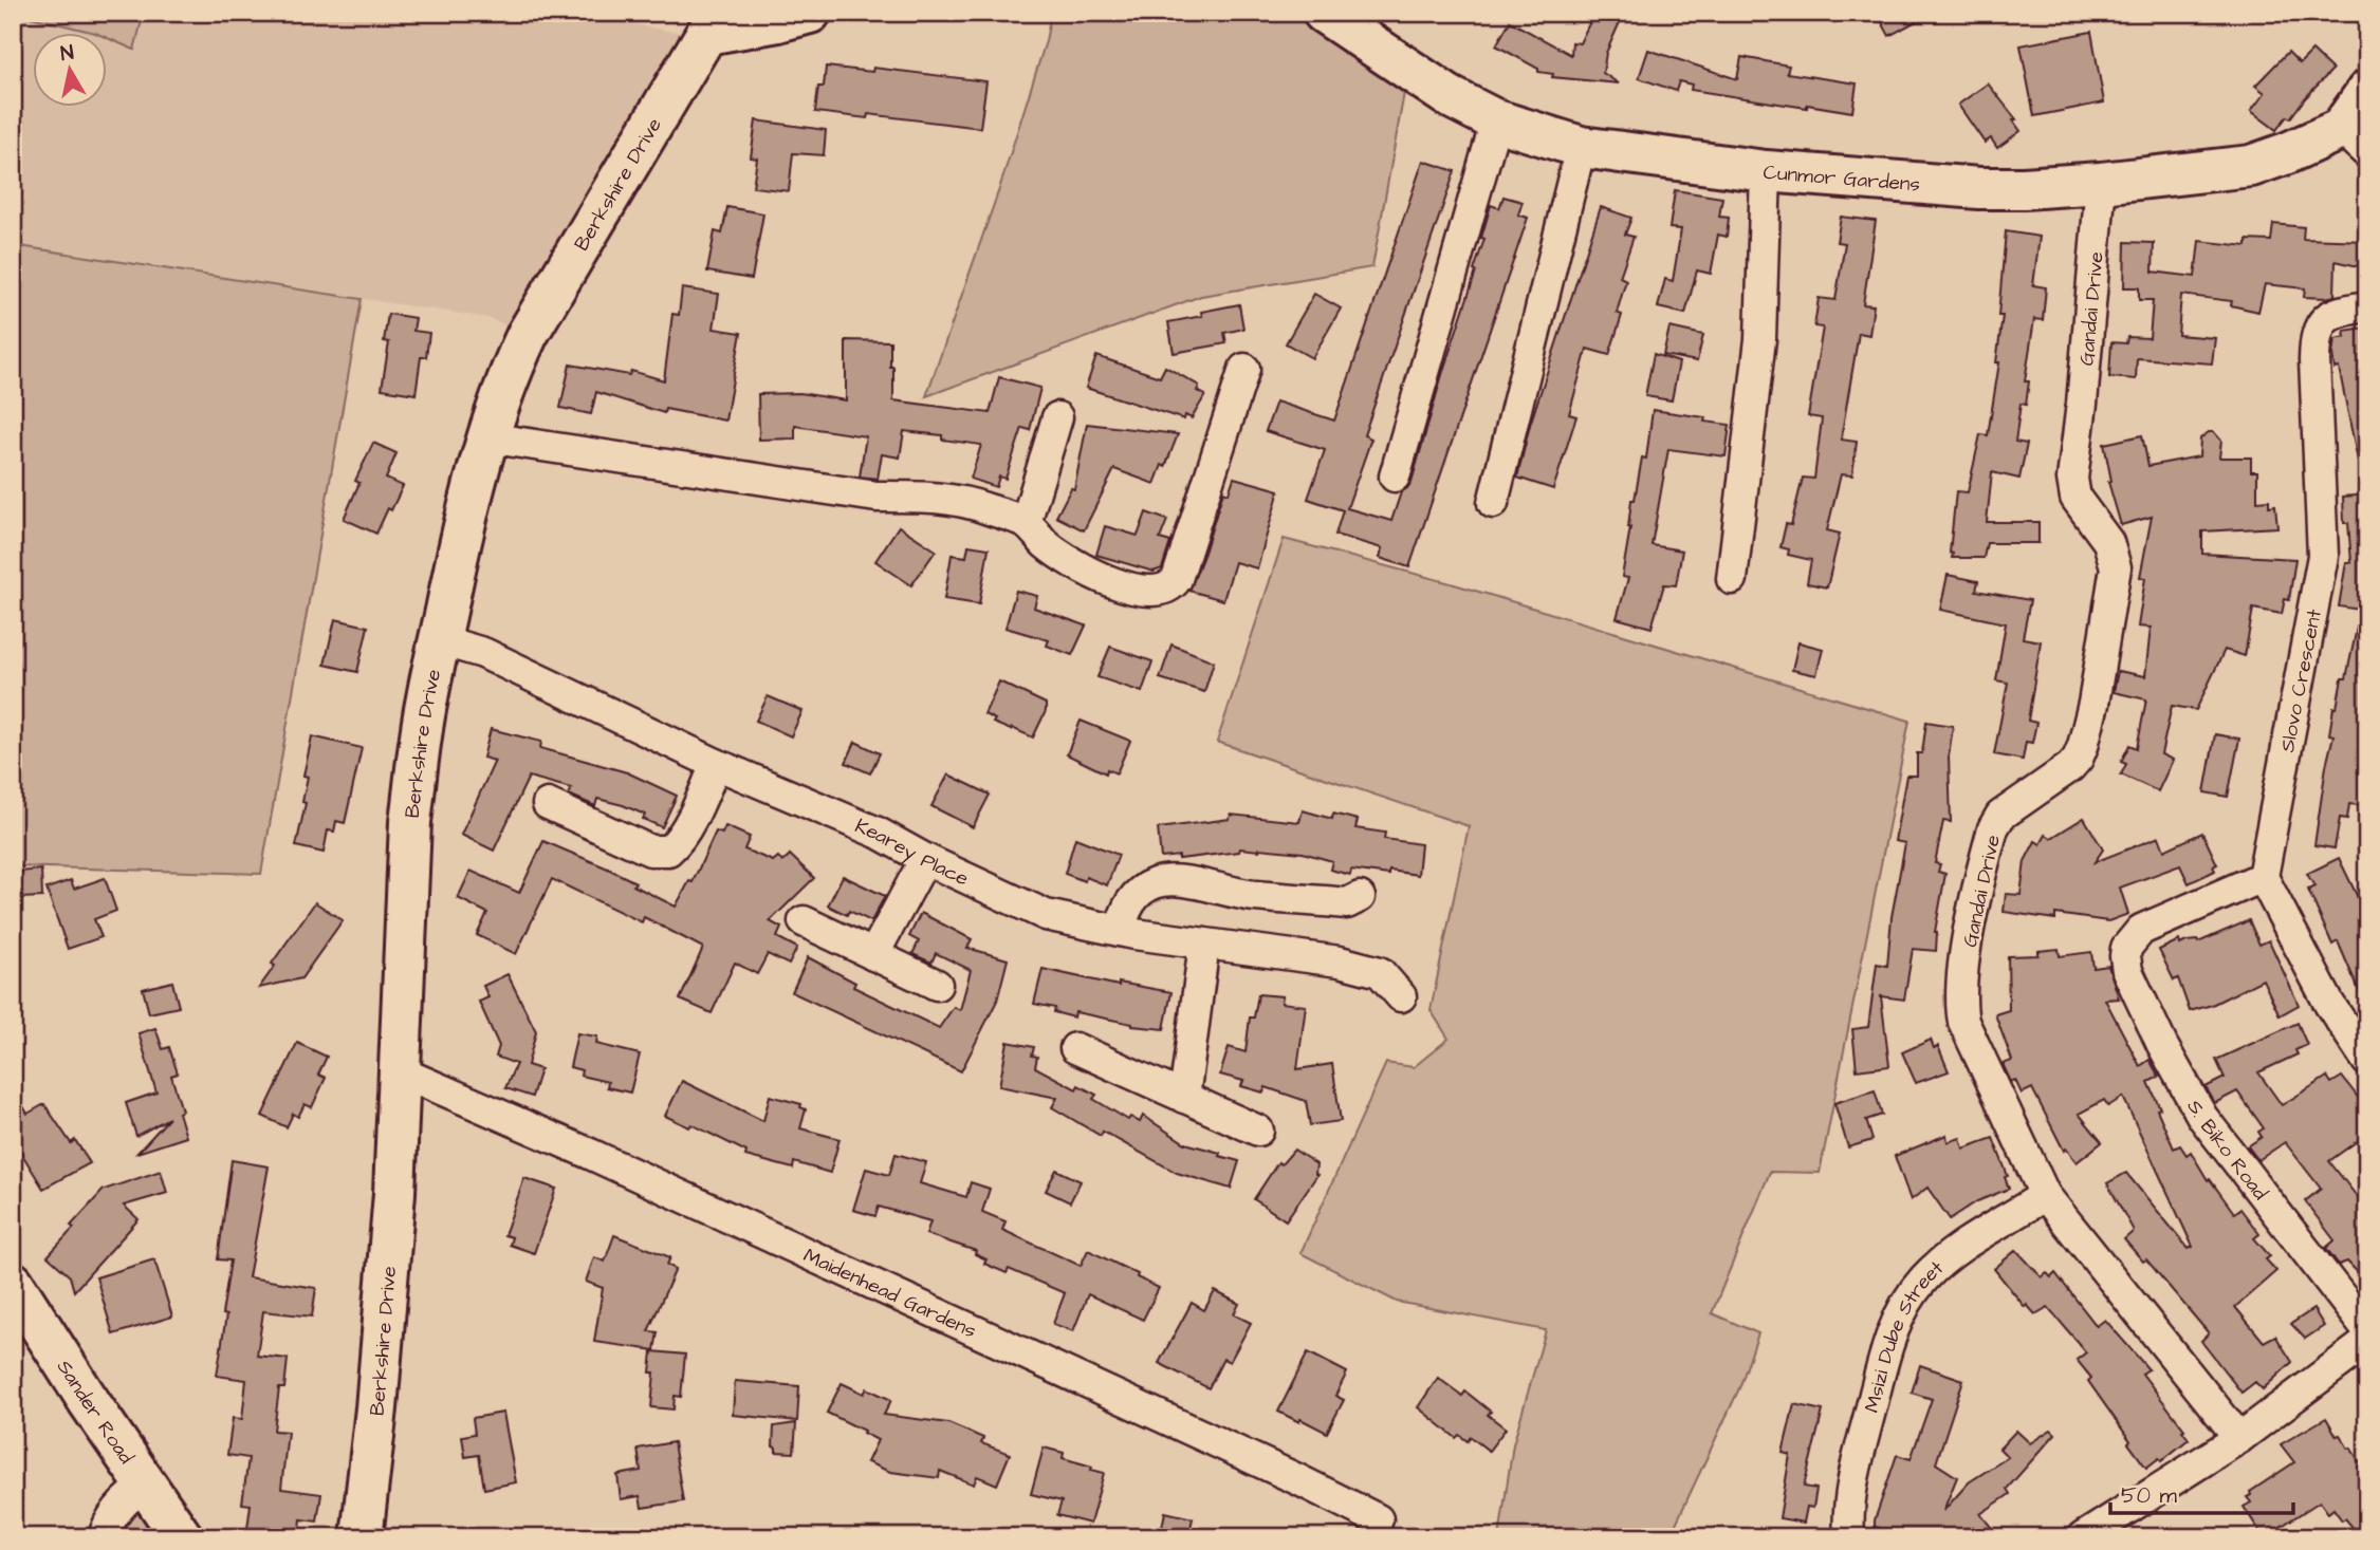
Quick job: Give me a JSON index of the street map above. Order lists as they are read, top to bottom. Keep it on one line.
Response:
{"streets":{"street":["Cunmor Gardens","Berkshire Drive","Gandai Drive","Slovo Crescent","Kearey Place","S. Biko Road","Maidenhead Gardens","Msizi Dube Street","Sander Road"]},"crossings":[["Cunmor Gardens","Gandai Drive"],["Berkshire Drive","Kearey Place"],["Berkshire Drive","Maidenhead Gardens"],["Gandai Drive","Msizi Dube Street"],["Slovo Crescent","S. Biko Road"]],"scale_bar":"50 m","north":"top"}
